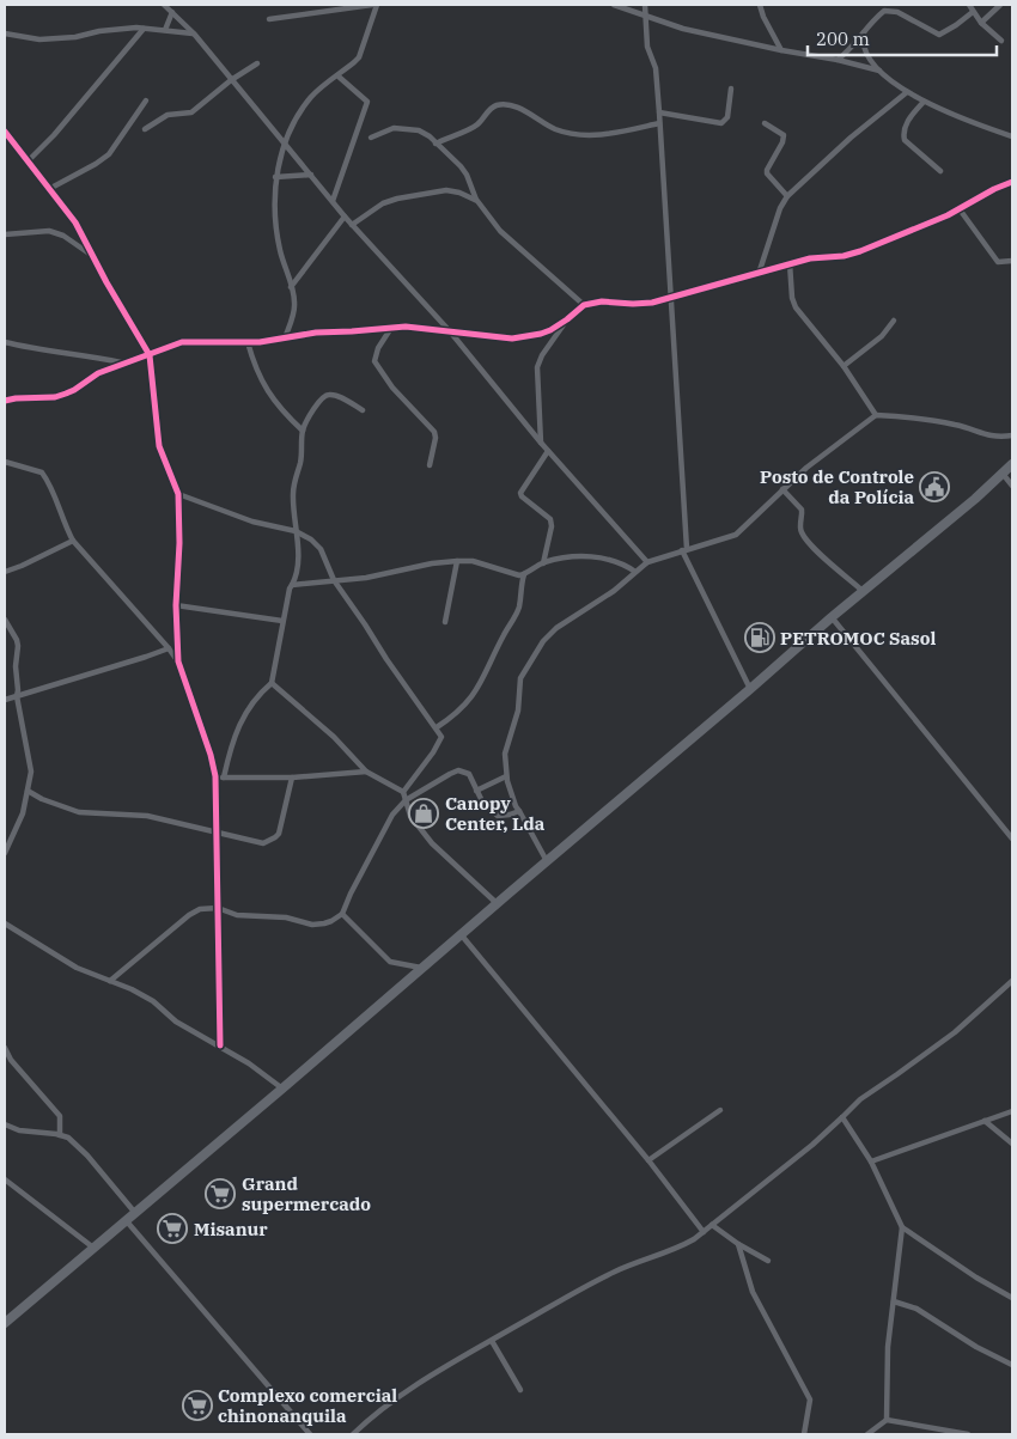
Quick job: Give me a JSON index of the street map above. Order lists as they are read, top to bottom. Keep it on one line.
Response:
{"places":{"public building":["Posto de Controle da Polícia"],"fuel station":["PETROMOC Sasol"],"shop":["Canopy Center, Lda"],"supermarket":["Grand supermercado","Misanur","Complexo comercial chinonanquila"]},"scale_bar":"200 m"}
